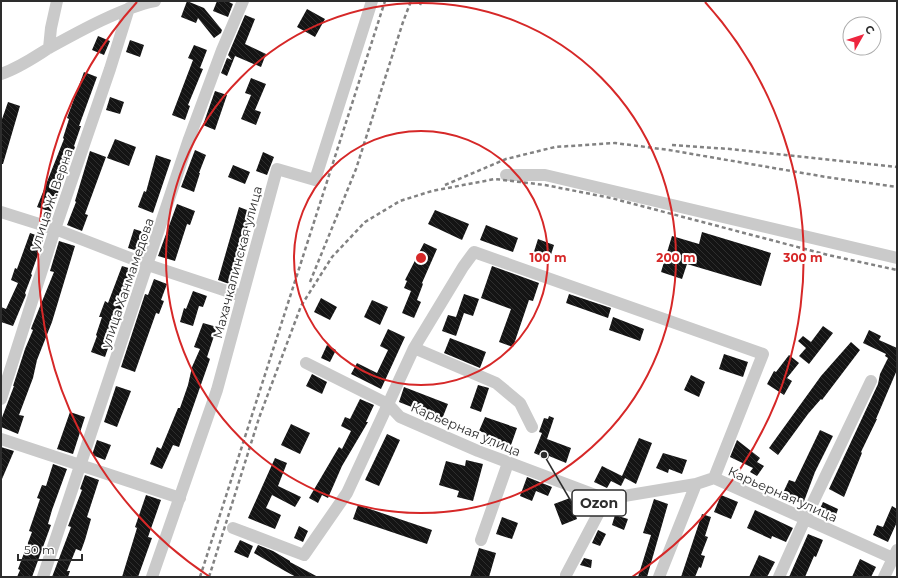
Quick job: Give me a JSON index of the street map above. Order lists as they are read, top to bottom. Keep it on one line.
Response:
{"streets":{"street":["улица Ж. Верна","Махачкалинская улица","улица Ханмамедова","Карьерная улица"]},"places":["Ozon"],"scale_bar":"50 m","north":"top right","rings":["100 m","200 m","300 m"]}
